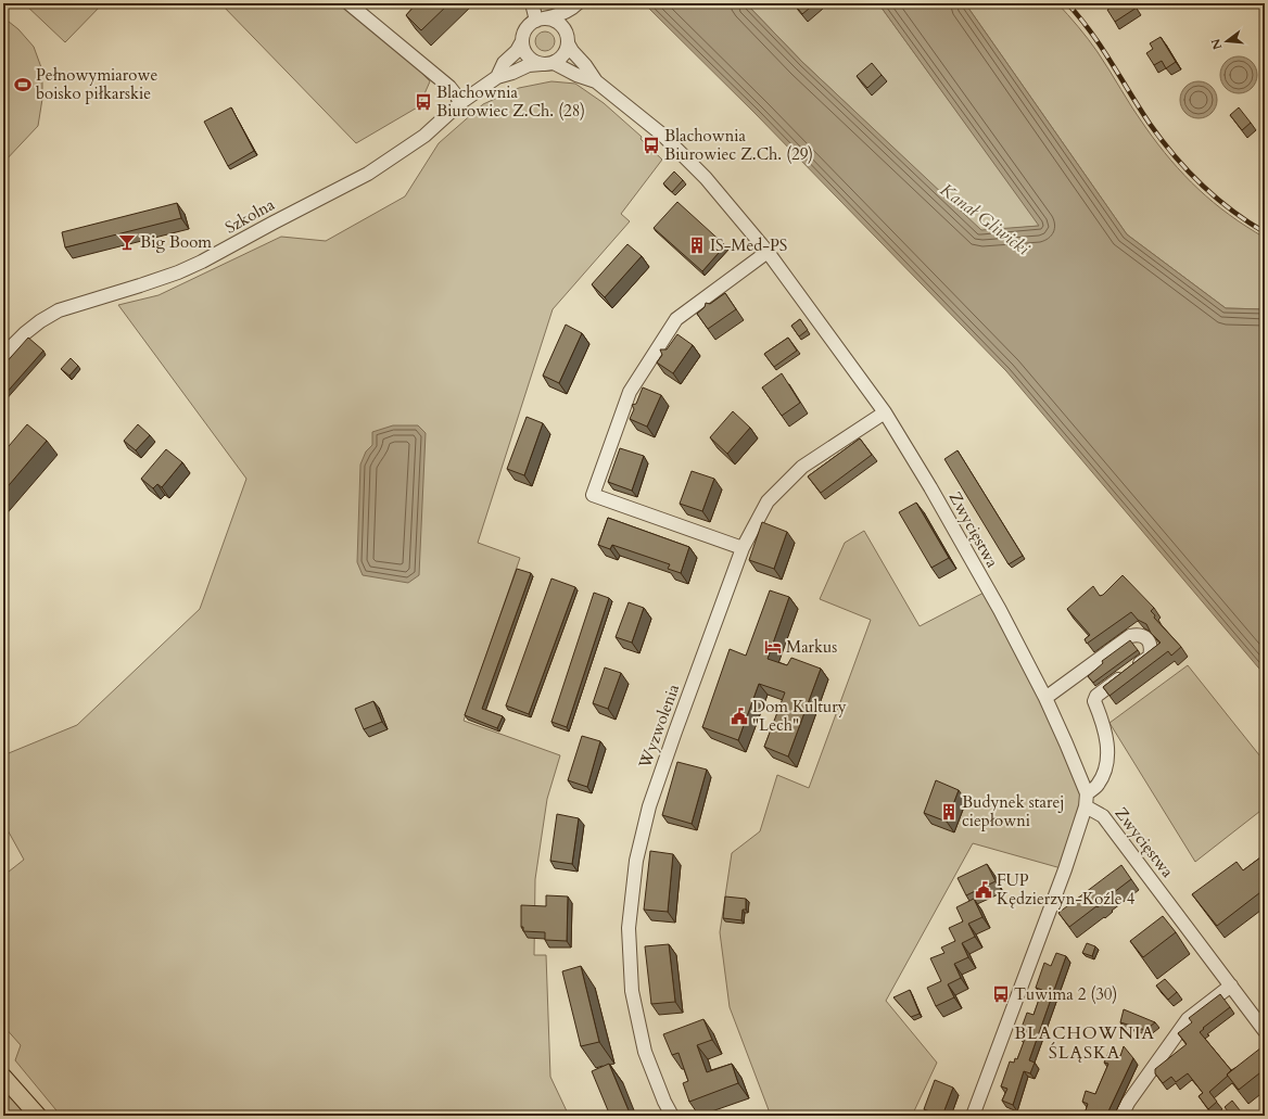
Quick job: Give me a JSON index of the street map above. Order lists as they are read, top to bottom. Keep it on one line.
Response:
{"streets":{"street":["Szkolna","Zwycięstwa","Wyzwolenia"]},"crossings":[["Szkolna","Zwycięstwa"],["Zwycięstwa","Wyzwolenia"]],"districts":["BLACHOWNIA ŚLĄSKA"],"water":["Kanał Gliwicki"],"places":{"sports":["Pełnowymiarowe boisko piłkarskie"],"bus stop":["Blachownia Biurowiec Z.Ch. (28)","Blachownia Biurowiec Z.Ch. (29)","Tuwima 2 (30)"],"bar":["Big Boom"],"building":["IS-Med-PS","Budynek starej ciepłowni"],"hotel":["Markus"],"public building":["Dom Kultury \"Lech\"","FUP Kędzierzyn-Koźle 4"]},"north":"left"}
